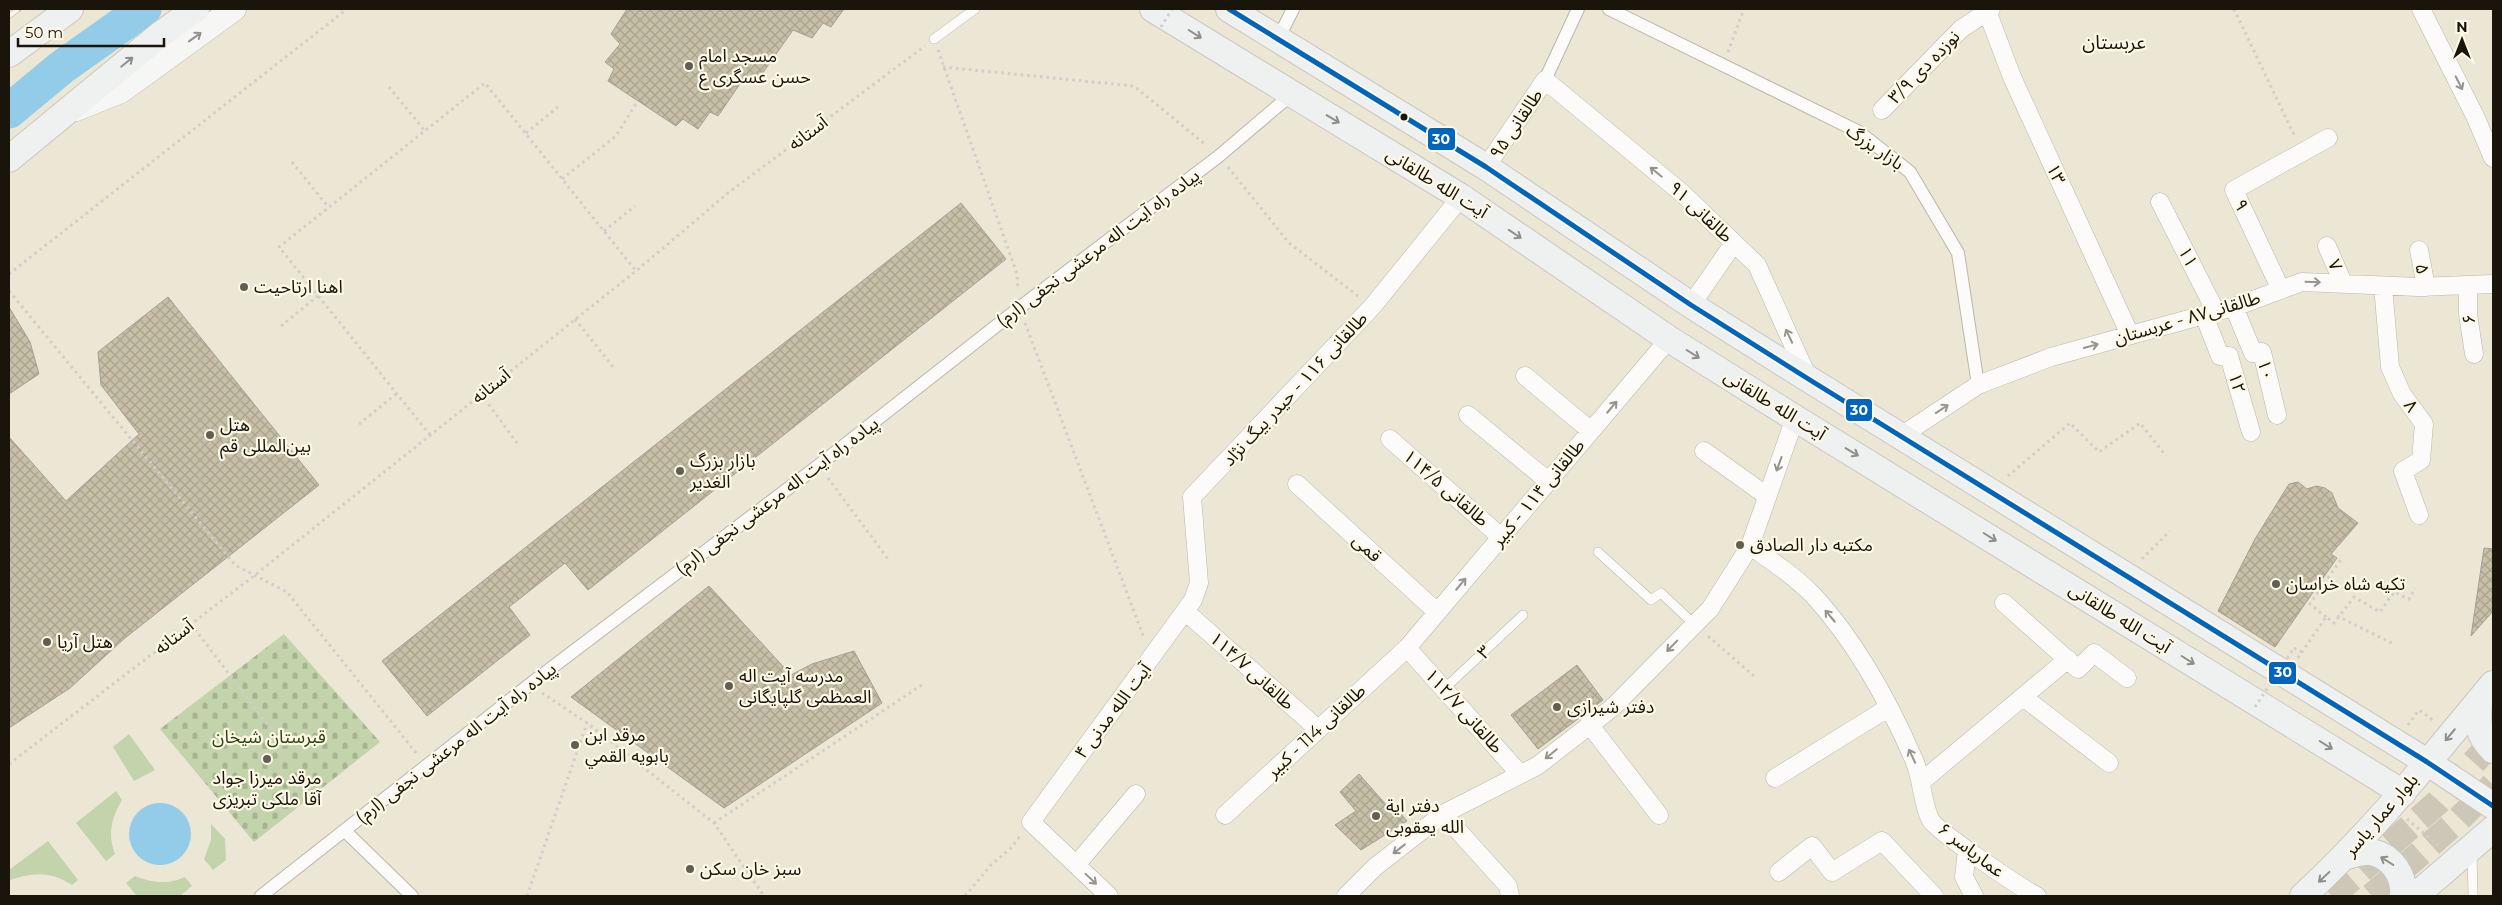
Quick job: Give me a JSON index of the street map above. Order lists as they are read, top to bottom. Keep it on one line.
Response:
{"streets":{"main road":["آیت الله طالقانی","بلوار عمار یاسر"],"street":["نوزده دی ۳/۹","طالقانی ۹۵","بازار بزرگ","۱۳","۹","طالقانی ۹۱","پیاده راه آیت اله مرعشی نجفی (ارم)","۱۱","۷","۵","طالقانی۸۷ - عربستان","۶","۱۰","۱۲","طالقانی ۱۱۶ - حیدر بیگ نژاد","۸","طالقانی ۱۱۴/۵","طالقانی ۱۱۴ - کبیر","قمی","طالقانی ۱۱۴/۷","۴ آیت الله مدنی","طالقانی ۱۱۲/۷","طالقانی 114 - کبیر","عماریاسر ۶"],"lane":["۳"],"path":["آستانه"]},"crossings":[["نوزده دی ۳/۹","۱۳"],["طالقانی ۹۵","طالقانی ۹۱"],["بازار بزرگ","طالقانی۸۷ - عربستان"],["۱۳","طالقانی۸۷ - عربستان"],["آیت الله طالقانی","پیاده راه آیت اله مرعشی نجفی (ارم)"],["آیت الله طالقانی","طالقانی ۱۱۶ - حیدر بیگ نژاد"],["آیت الله طالقانی","طالقانی ۱۱۴ - کبیر"],["آیت الله طالقانی","بلوار عمار یاسر"],["۹","طالقانی۸۷ - عربستان"],["۱۱","طالقانی۸۷ - عربستان"],["۱۱","۱۲"],["۷","طالقانی۸۷ - عربستان"],["۵","طالقانی۸۷ - عربستان"],["طالقانی۸۷ - عربستان","۶"],["طالقانی۸۷ - عربستان","۱۰"],["طالقانی۸۷ - عربستان","۱۲"],["طالقانی۸۷ - عربستان","۸"],["طالقانی ۱۱۶ - حیدر بیگ نژاد","طالقانی ۱۱۴/۷"],["طالقانی ۱۱۶ - حیدر بیگ نژاد","۴ آیت الله مدنی"],["طالقانی ۱۱۴/۵","طالقانی ۱۱۴ - کبیر"],["طالقانی ۱۱۴ - کبیر","قمی"],["طالقانی ۱۱۴ - کبیر","طالقانی ۱۱۲/۷"],["طالقانی ۱۱۴ - کبیر","طالقانی 114 - کبیر"],["۳","طالقانی ۱۱۲/۷"],["طالقانی ۱۱۴/۷","۴ آیت الله مدنی"],["طالقانی ۱۱۴/۷","طالقانی 114 - کبیر"],["طالقانی ۱۱۲/۷","طالقانی 114 - کبیر"]],"one_way":["طالقانی ۹۱","طالقانی۸۷ - عربستان","طالقانی ۱۱۴ - کبیر","بلوار عمار یاسر"],"districts":["عربستان"],"parks":["قبرستان شیخان"],"places":["مسجد امام حسن عسگری ع","اهنا ارتاحیت","هتل بین‌المللی قم","بازار بزرگ الغدیر","مکتبه دار الصادق","تکیه شاه خراسان","هتل آریا","مدرسه آیت اله العمظمی گلپایگانی","دفتر شیرازی","مرقد ابن بابويه القمي","مرقد میرزا جواد آقا ملکی تبریزی","دفتر ایة الله یعقوبی","سبز خان سکن"],"lines":["transit line 30"],"scale_bar":"50 m","north":"top"}
